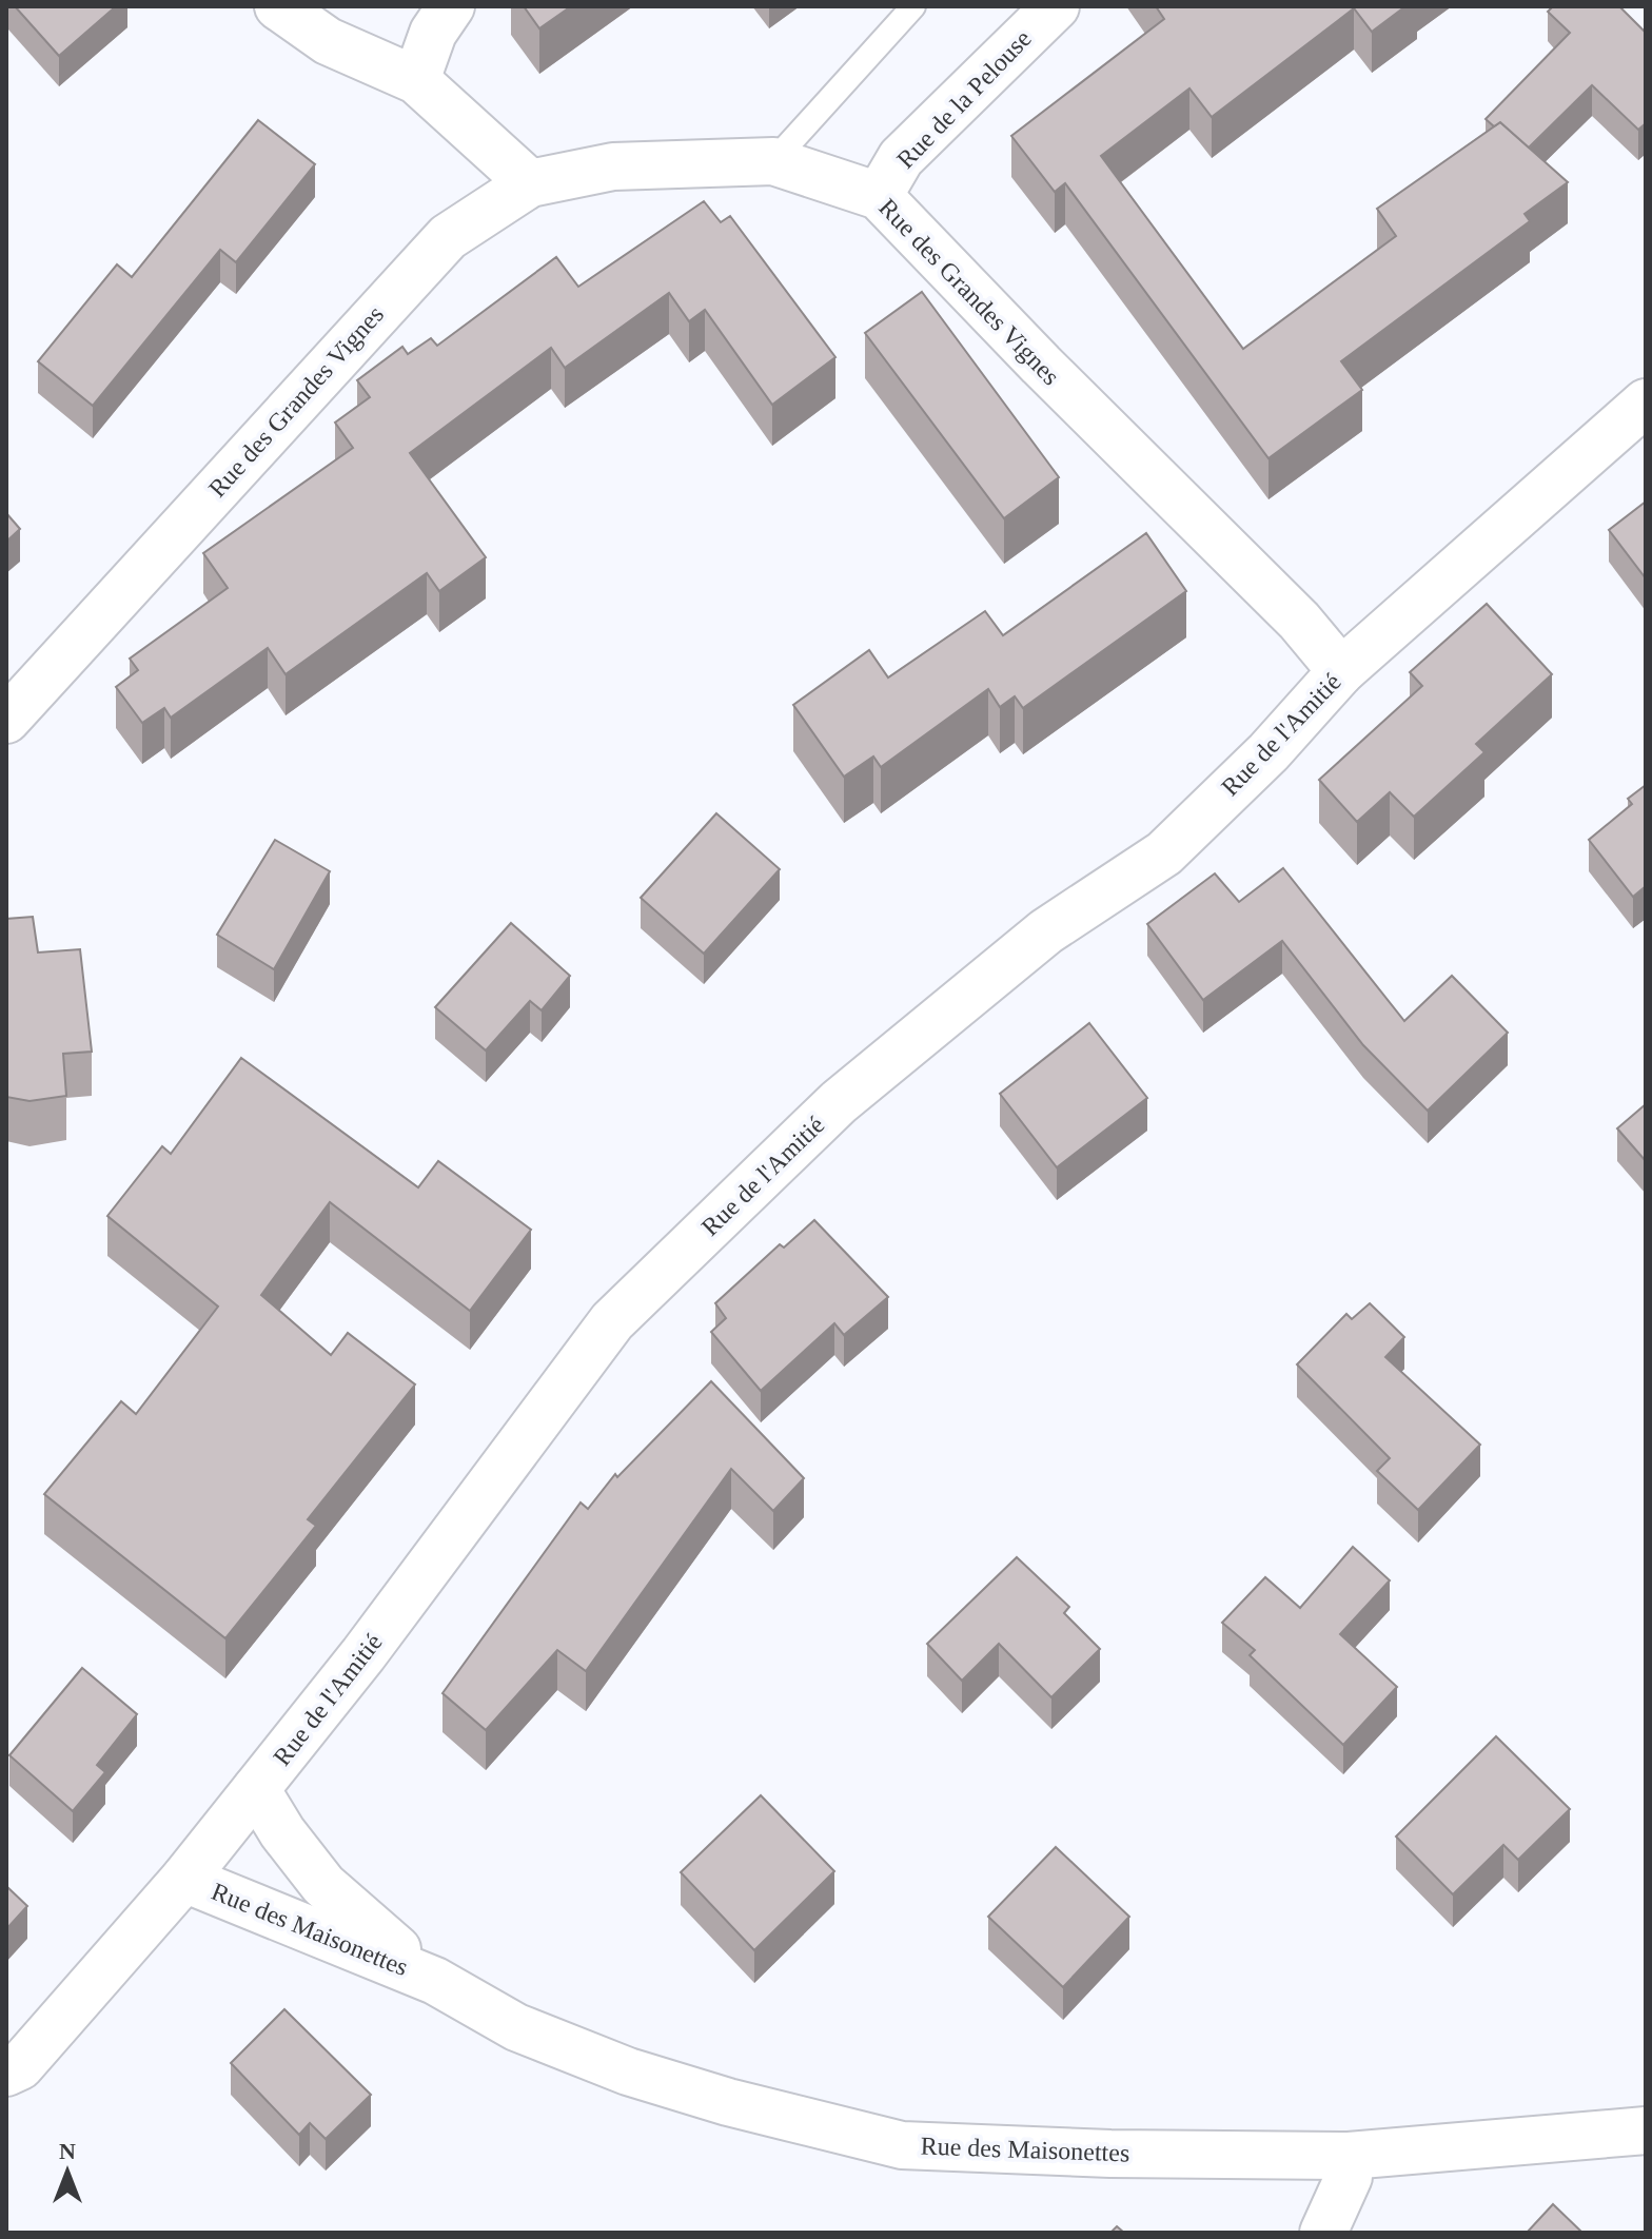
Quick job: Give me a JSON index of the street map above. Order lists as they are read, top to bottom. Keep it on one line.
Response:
{"streets":{"street":["Rue de la Pelouse","Rue des Grandes Vignes","Rue de l'Amitié","Rue des Maisonettes"]},"crossings":[["Rue de la Pelouse","Rue des Grandes Vignes"],["Rue des Grandes Vignes","Rue de l'Amitié"],["Rue de l'Amitié","Rue des Maisonettes"]],"north":"top"}
